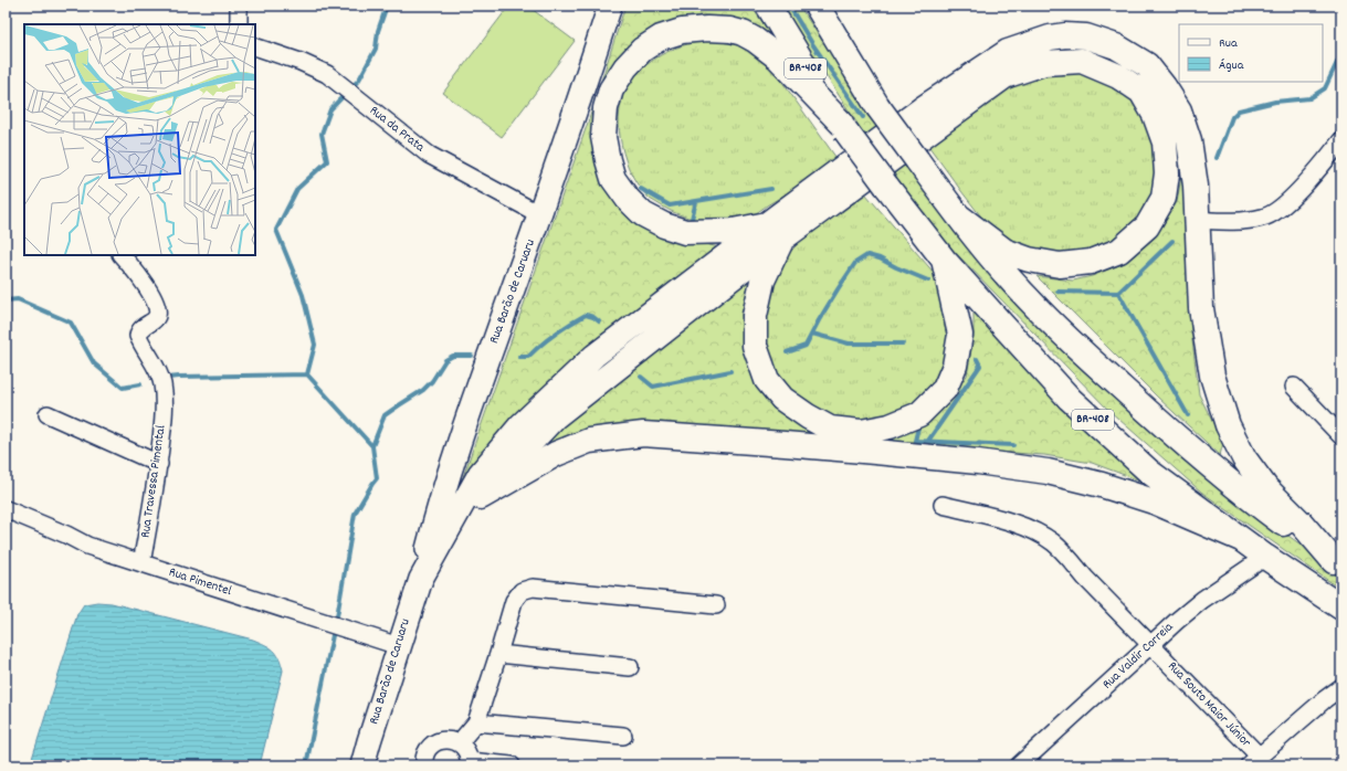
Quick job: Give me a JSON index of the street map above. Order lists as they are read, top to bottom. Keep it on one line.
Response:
{"streets":{"highway":["BR-408"],"street":["Rua da Prata","Rua Barão de Caruaru","Rua Travessa Pimental","Rua Pimentel","Rua Valdir Correia","Rua Souto Maior Júnior"]},"crossings":[["BR-408","Rua Valdir Correia"],["Rua da Prata","Rua Barão de Caruaru"],["Rua Barão de Caruaru","Rua Pimentel"],["Rua Travessa Pimental","Rua Pimentel"],["Rua Valdir Correia","Rua Souto Maior Júnior"]],"legend":["Rua","Água"]}
